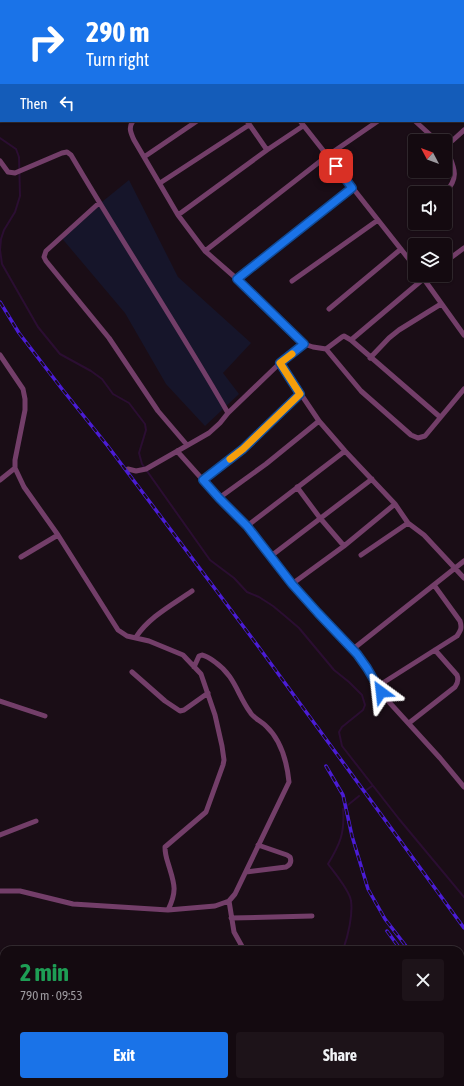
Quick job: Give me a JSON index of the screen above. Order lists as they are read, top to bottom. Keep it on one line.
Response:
{"north":"top left","page":{"turn":["290 m","Turn right"],"then":"Then","heading":["2 min","790 m · 09:53"],"buttons":["Exit","Share"]}}
